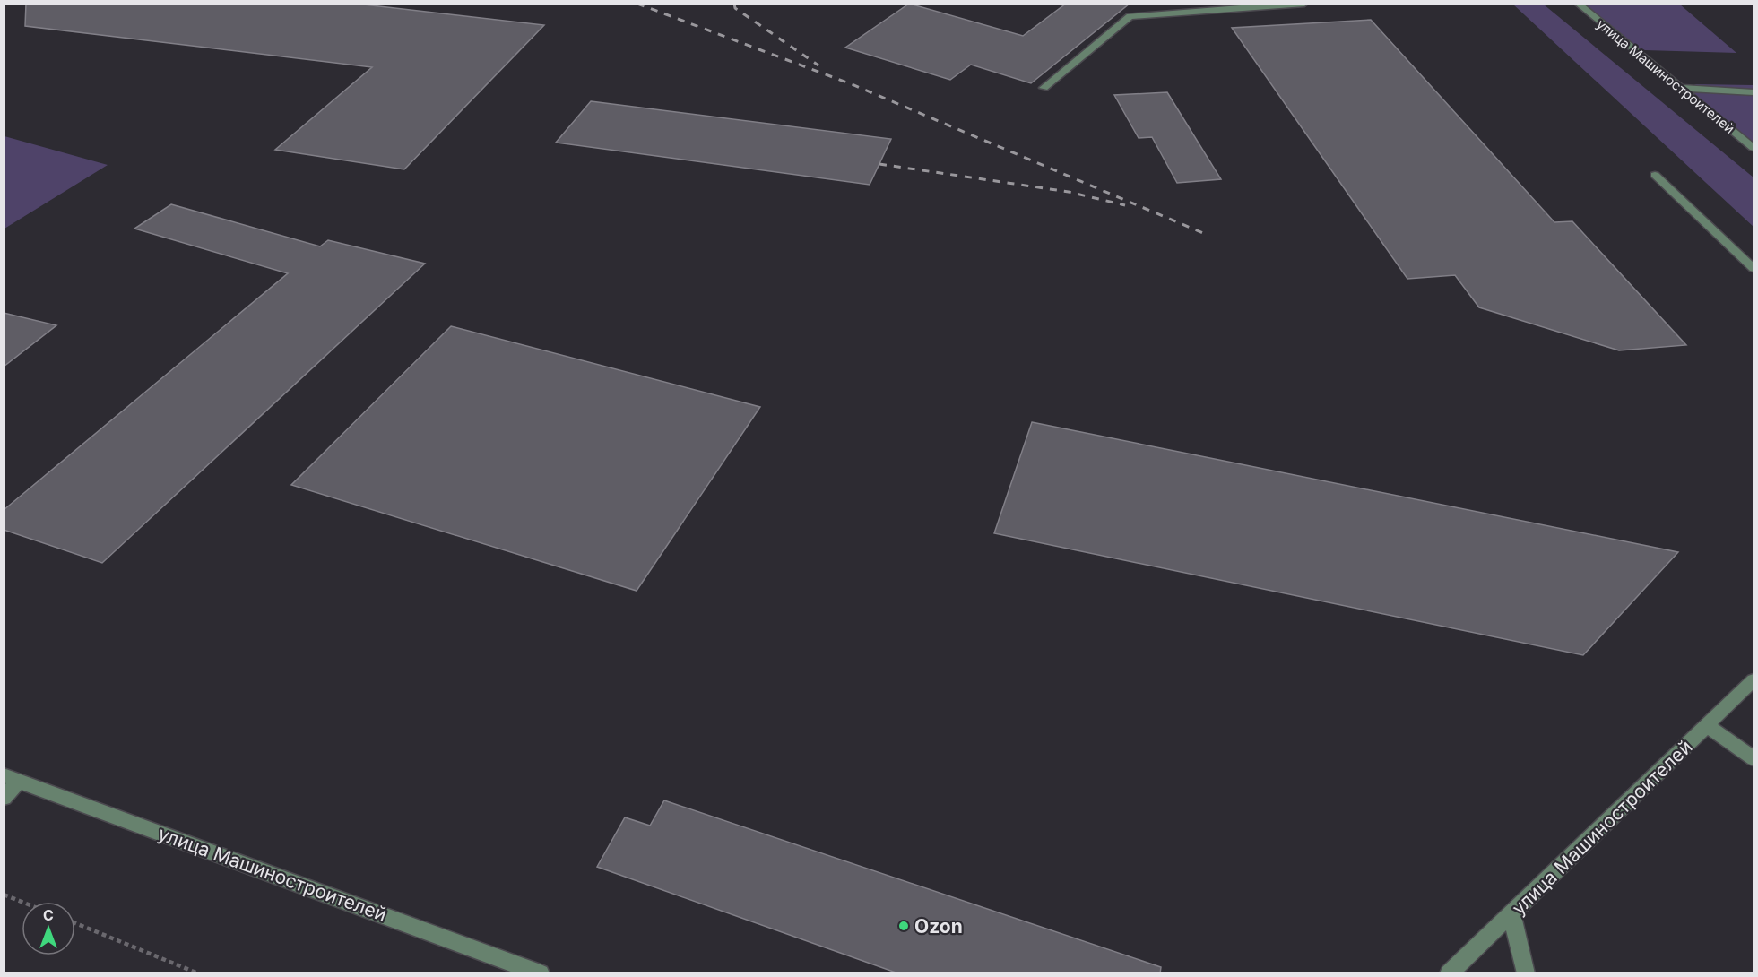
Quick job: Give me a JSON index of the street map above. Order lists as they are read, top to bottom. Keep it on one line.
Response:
{"streets":{"street":["улица Машиностроителей"]},"places":["Ozon"],"north":"top"}
